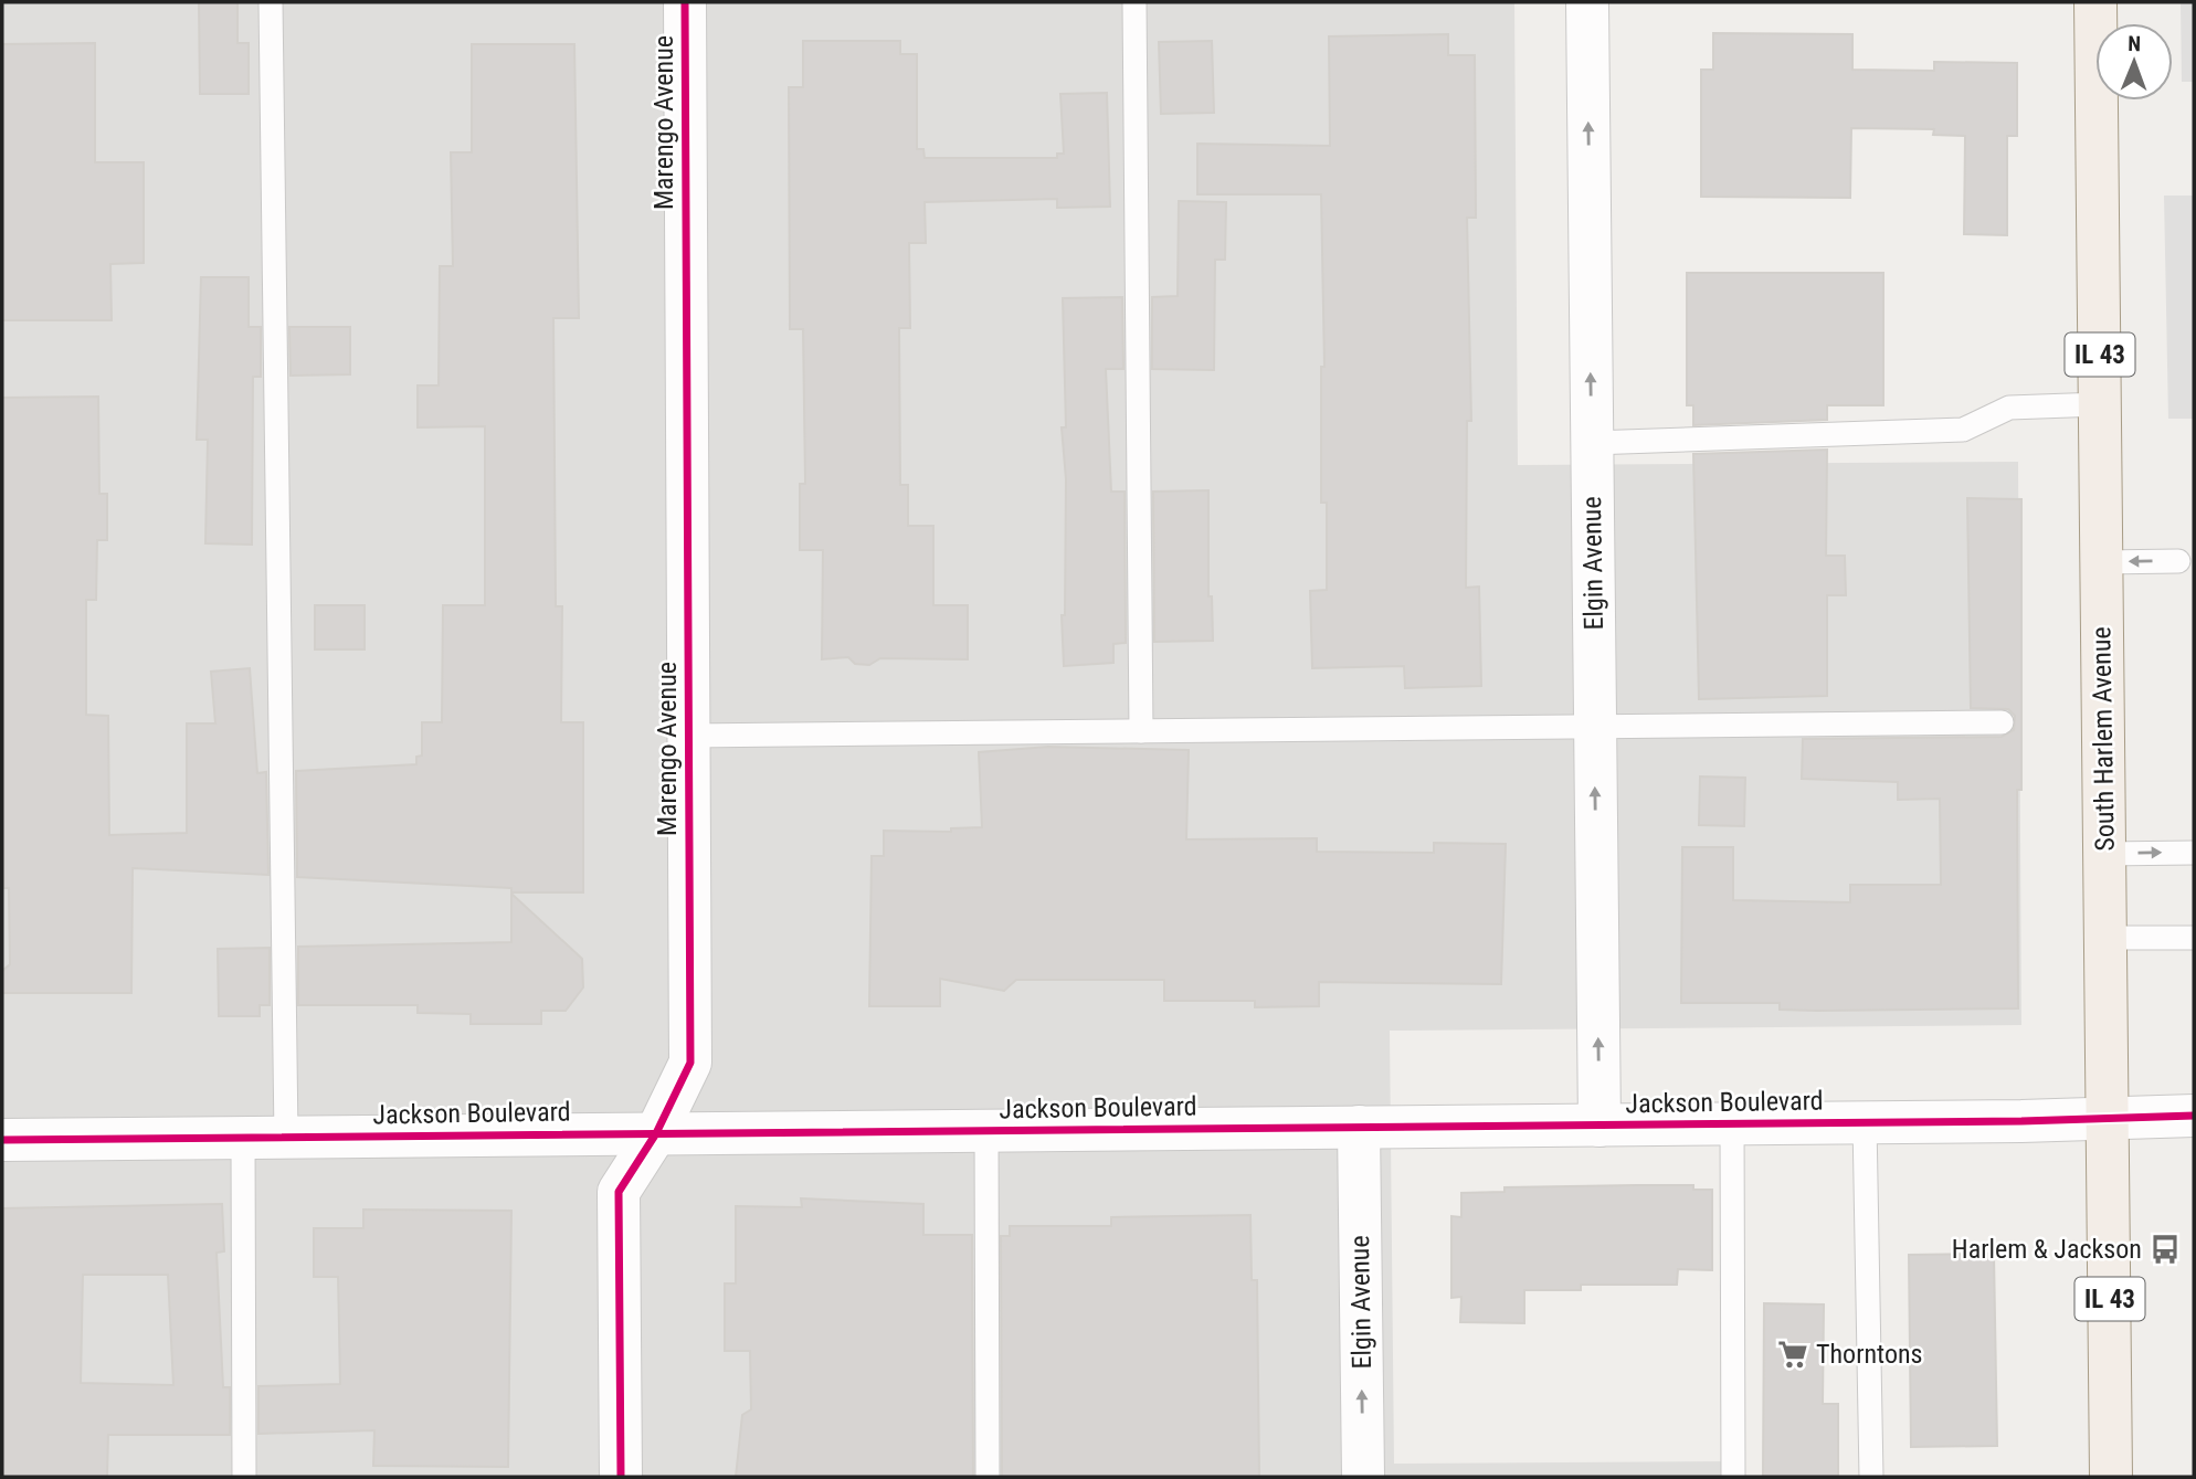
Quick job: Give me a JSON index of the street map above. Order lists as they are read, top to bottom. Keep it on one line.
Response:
{"streets":{"main road":["IL 43","South Harlem Avenue"],"street":["Marengo Avenue","Elgin Avenue","Jackson Boulevard"]},"crossings":[["Marengo Avenue","Jackson Boulevard"],["Elgin Avenue","Jackson Boulevard"],["South Harlem Avenue","Jackson Boulevard"]],"one_way":["Elgin Avenue"],"places":{"bus stop":["Harlem & Jackson"],"supermarket":["Thorntons"]},"north":"top"}
